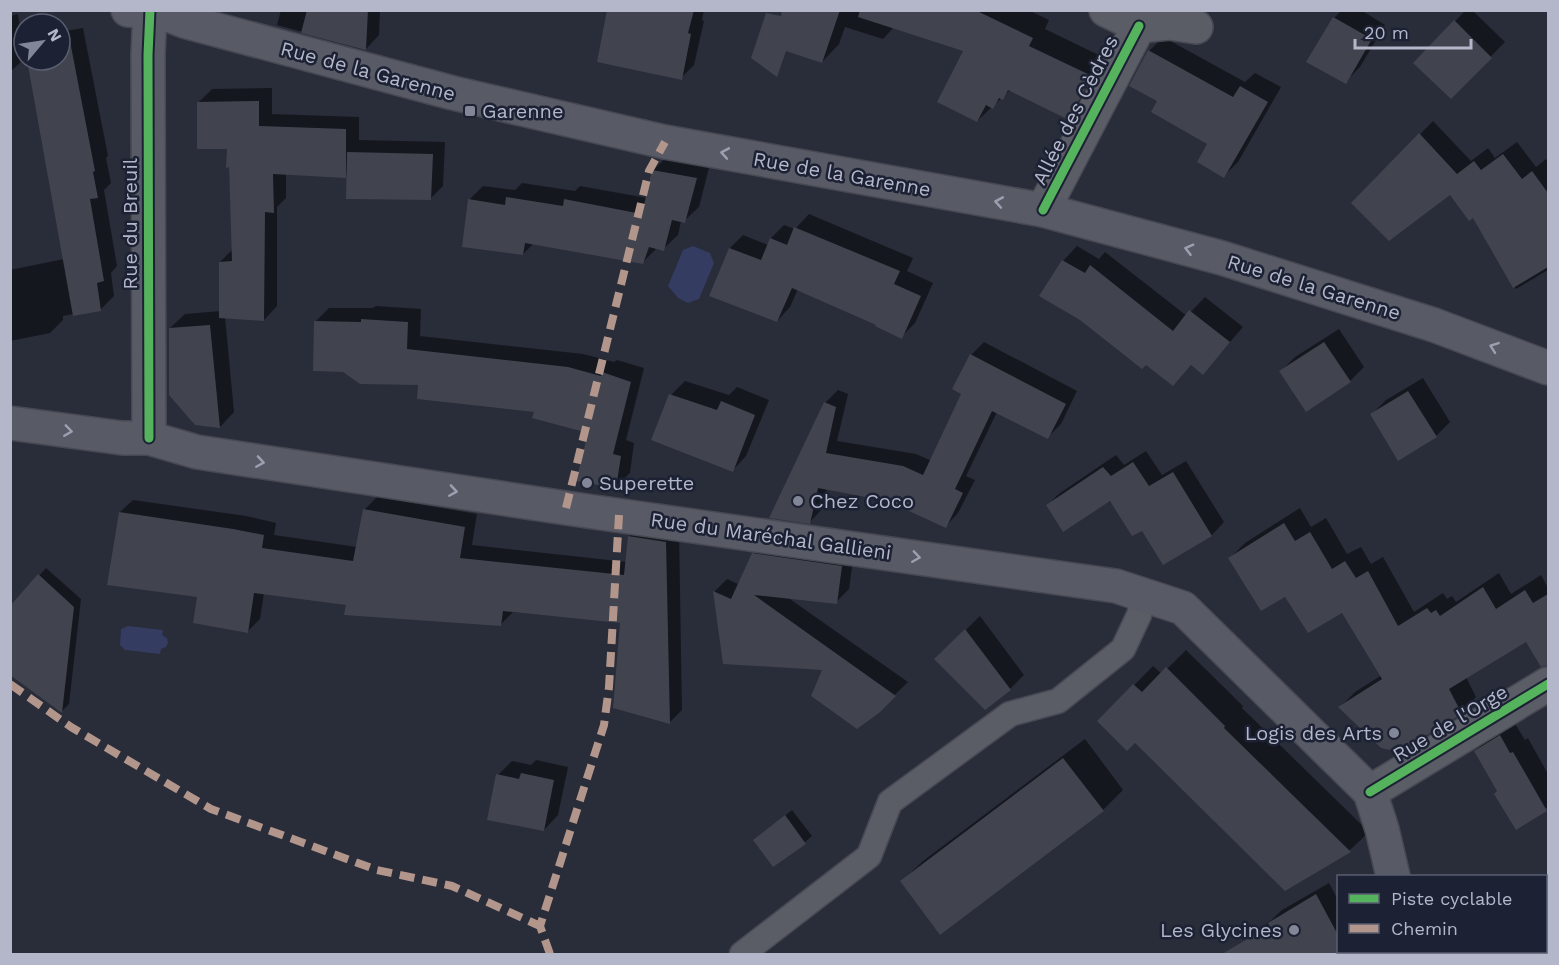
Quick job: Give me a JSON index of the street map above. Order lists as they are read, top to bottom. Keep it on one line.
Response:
{"streets":{"main road":["Rue de la Garenne","Rue du Breuil","Rue du Maréchal Gallieni"],"street":["Allée des Cèdres","Rue de l'Orge"]},"crossings":[["Rue de la Garenne","Allée des Cèdres"],["Rue de la Garenne","Rue du Breuil"],["Rue du Breuil","Rue du Maréchal Gallieni"],["Rue du Maréchal Gallieni","Rue de l'Orge"]],"one_way":["Rue de la Garenne","Rue du Maréchal Gallieni"],"places":{"transit":["Garenne"],"other":["Superette","Chez Coco","Logis des Arts","Les Glycines"]},"legend":["Piste cyclable","Chemin"],"scale_bar":"20 m","north":"top right"}
